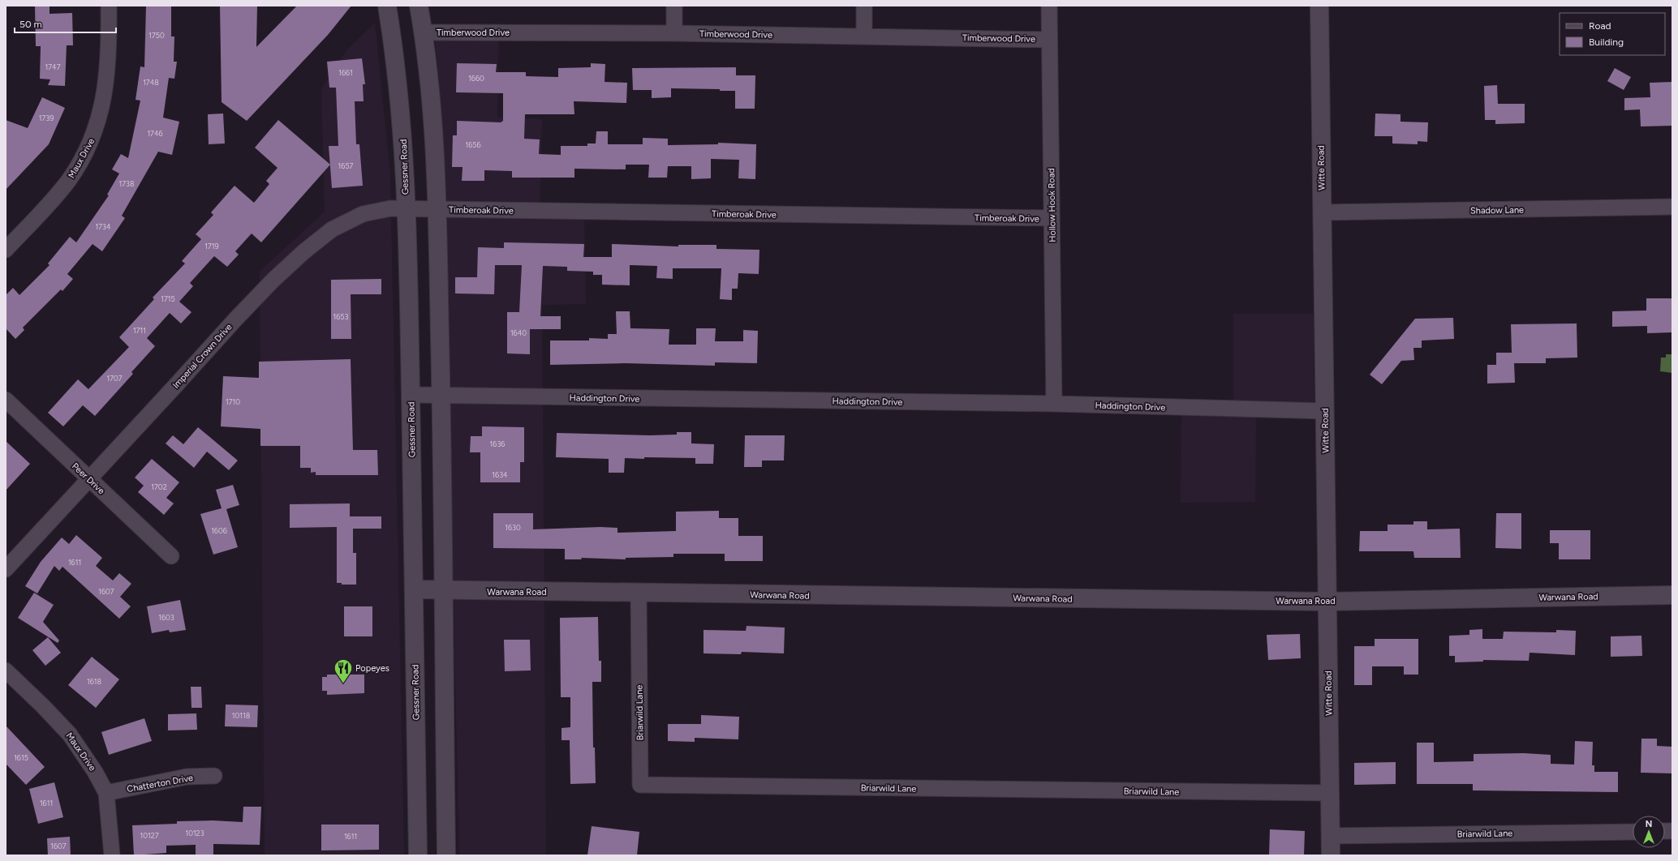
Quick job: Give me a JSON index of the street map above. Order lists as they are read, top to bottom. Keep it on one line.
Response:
{"streets":{"street":["Timberwood Drive","Maux Drive","Gessner Road","Witte Road","Hollow Hook Road","Timberoak Drive","Shadow Lane","Imperial Crown Drive","Haddington Drive","Peer Drive","Warwana Road","Briarwild Lane","Chatterton Drive"]},"crossings":[["Timberwood Drive","Hollow Hook Road"],["Maux Drive","Chatterton Drive"],["Gessner Road","Imperial Crown Drive"],["Gessner Road","Haddington Drive"],["Gessner Road","Warwana Road"],["Witte Road","Shadow Lane"],["Witte Road","Haddington Drive"],["Witte Road","Warwana Road"],["Witte Road","Briarwild Lane"],["Hollow Hook Road","Timberoak Drive"],["Hollow Hook Road","Haddington Drive"],["Timberoak Drive","Imperial Crown Drive"],["Imperial Crown Drive","Peer Drive"],["Warwana Road","Briarwild Lane"]],"places":{"restaurant":["Popeyes"]},"house_numbers":["1750","1747","1661","1660","1748","1739","1746","1656","1657","1738","1734","1719","1715","1653","1711","1640","1707","1710","1636","1634","1702","1630","1606","1611","1607","1603","1618","10118","1615","1611","10123","10127","1611","1607"],"legend":["Road","Building"],"scale_bar":"50 m","north":"top"}
